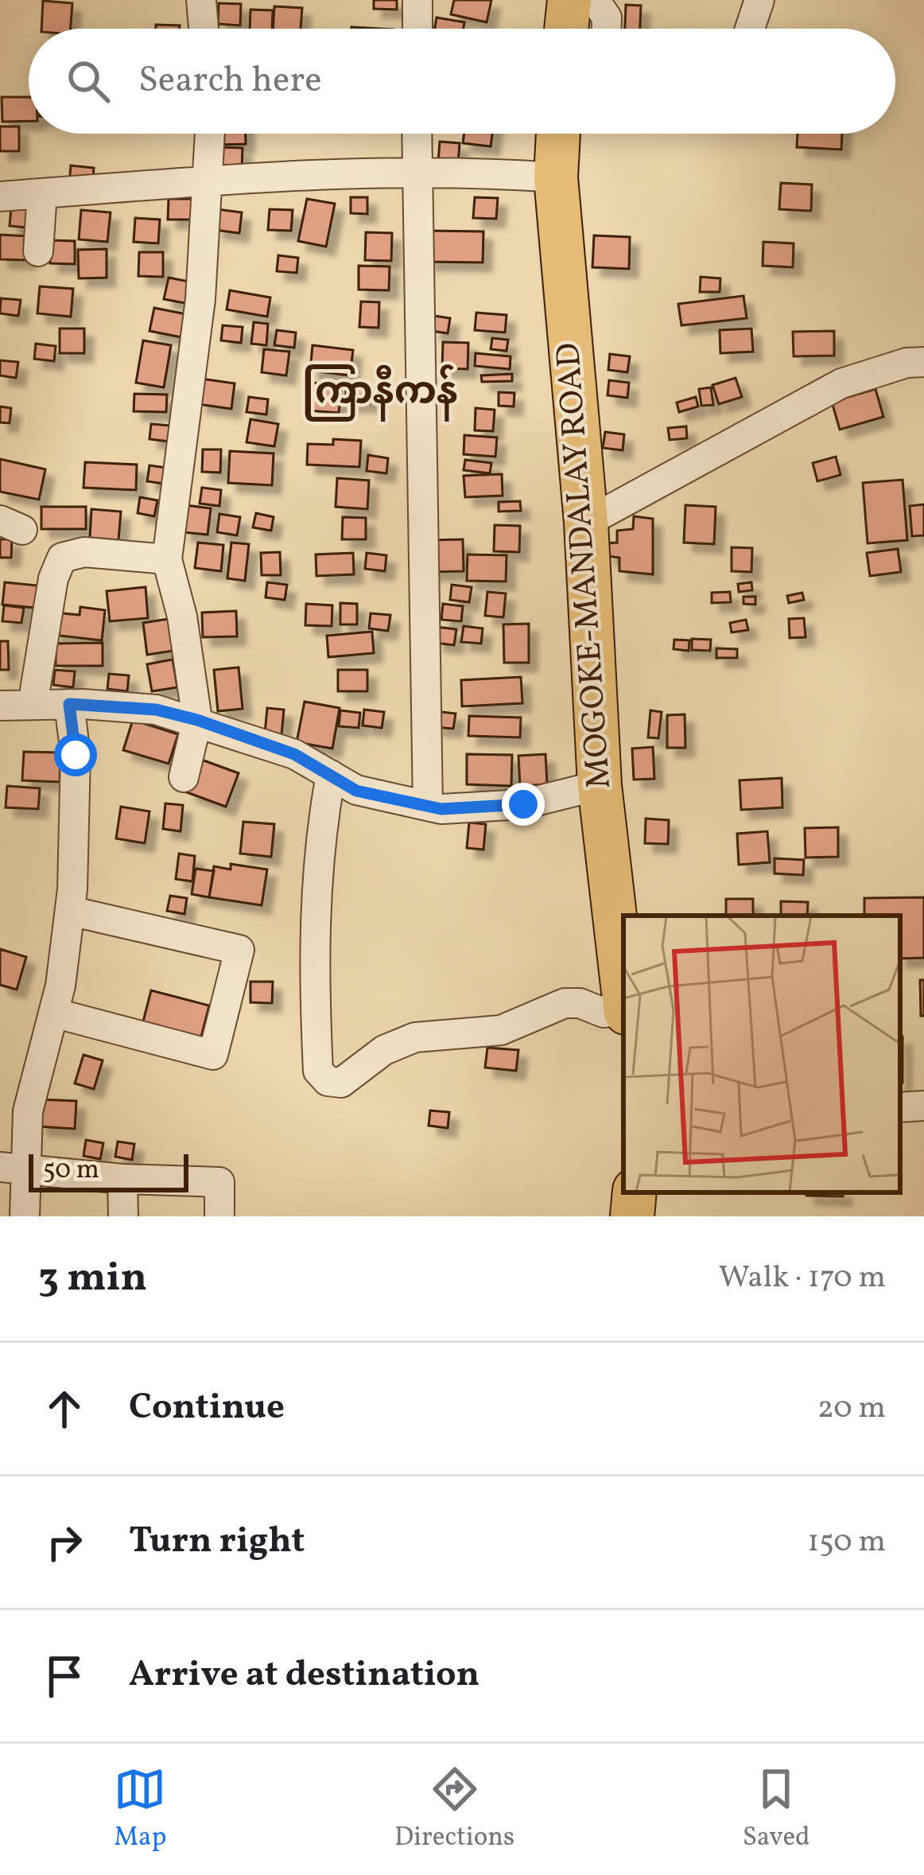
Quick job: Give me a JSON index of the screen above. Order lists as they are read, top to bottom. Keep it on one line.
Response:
{"streets":{"highway":["MOGOKE-MANDALAY ROAD"]},"districts":["ကြာနီကန်"],"scale_bar":"50 m","page":{"search":"Search here","scale":"50 m","heading":["3 min","Walk · 170 m"],"list":[["Continue","20 m"],["Turn right","150 m"],"Arrive at destination"],"nav":["Map","Directions","Saved"]}}
